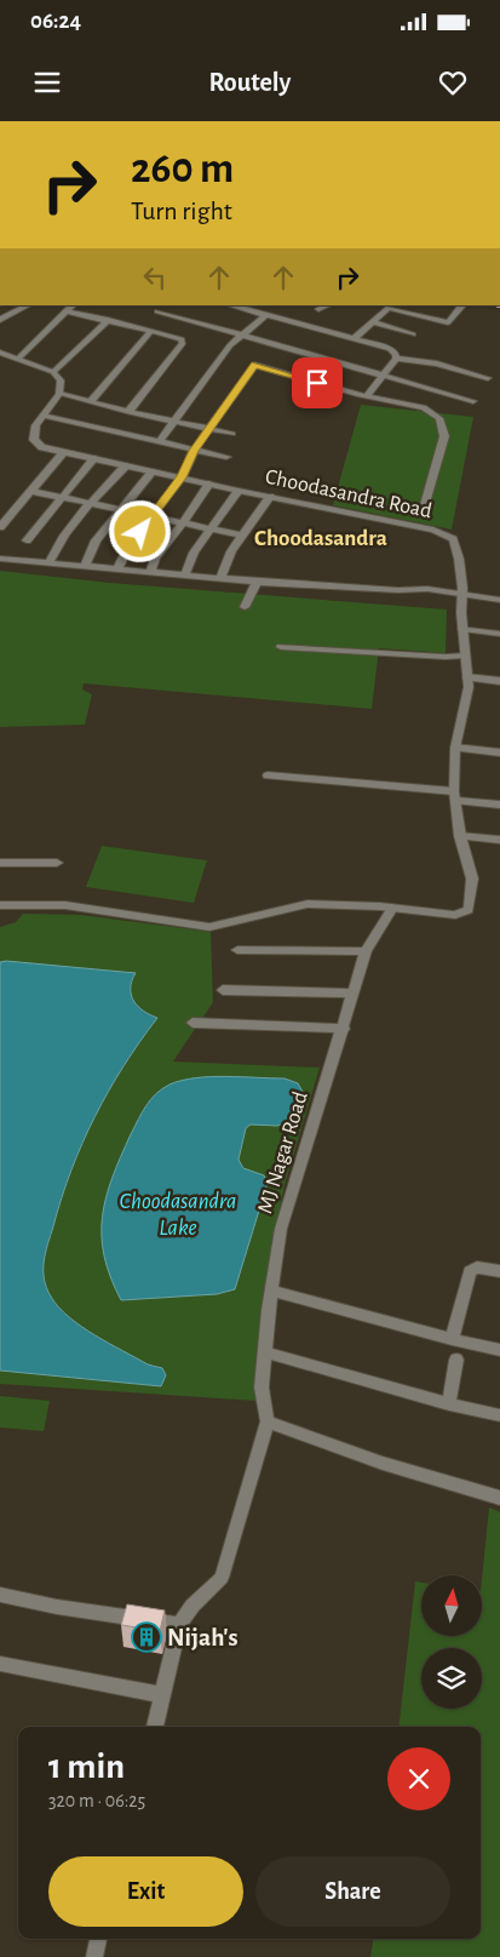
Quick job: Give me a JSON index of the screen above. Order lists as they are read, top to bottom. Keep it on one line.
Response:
{"streets":{"street":["Choodasandra Road","MJ Nagar Road"]},"crossings":[["Choodasandra Road","MJ Nagar Road"]],"districts":["Choodasandra"],"water":["Choodasandra Lake"],"places":{"building":["Nijah's"]},"north":"top","page":{"status":"06:24","header":"Routely","turn":["260 m","Turn right"],"heading":["1 min","320 m · 06:25"],"buttons":["Exit","Share"]}}
